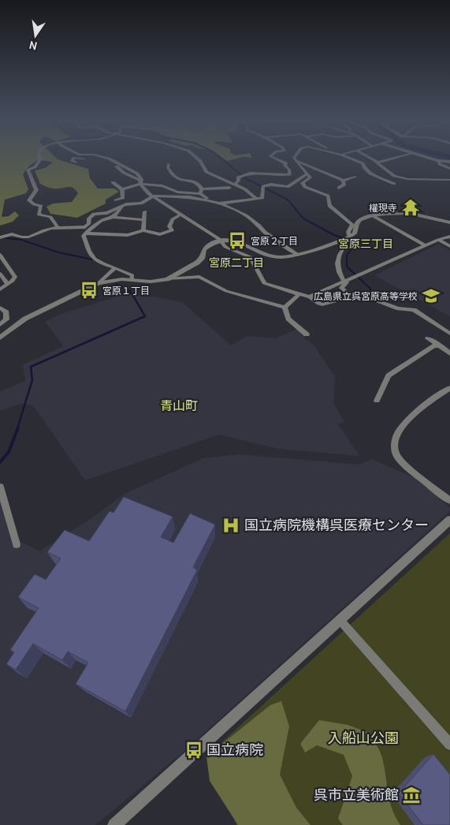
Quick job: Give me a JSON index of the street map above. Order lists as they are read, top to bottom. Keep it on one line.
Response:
{"districts":["宮原三丁目","宮原二丁目","青山町"],"parks":["入船山公園"],"places":{"temple":["權現寺"],"bus stop":["宮原２丁目","宮原１丁目","国立病院"],"school or university":["広島県立呉宮原高等学校"],"hospital":["国立病院機構呉医療センター"],"museum":["呉市立美術館"]},"north":"bottom"}
